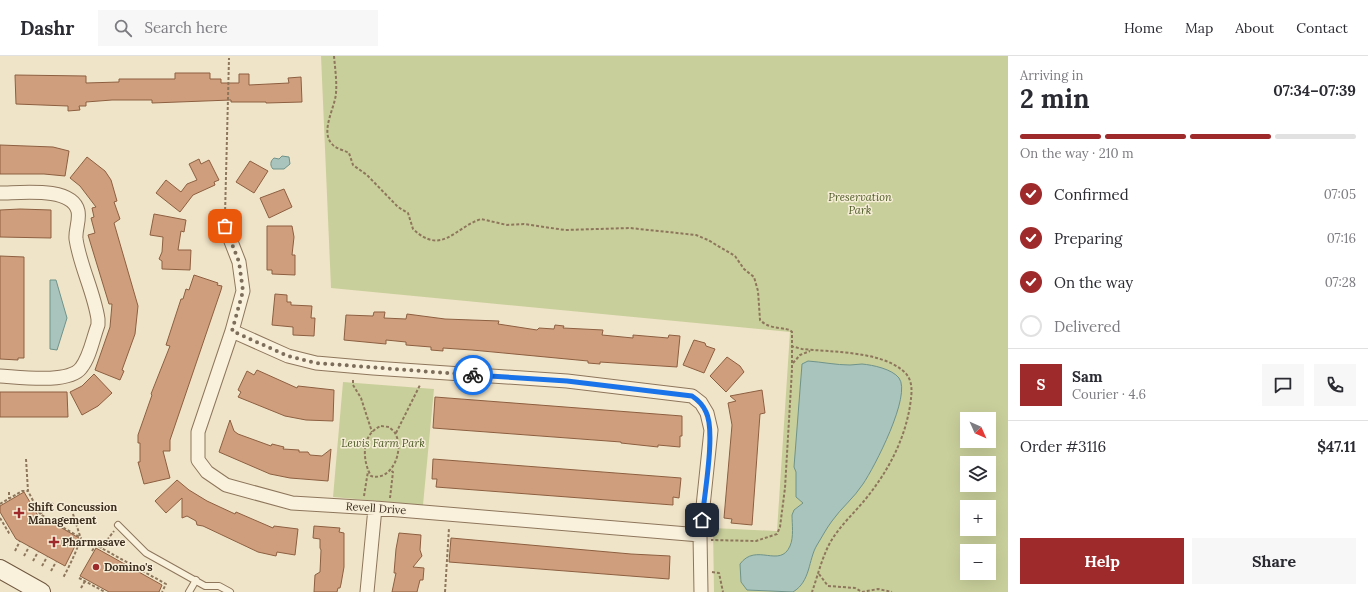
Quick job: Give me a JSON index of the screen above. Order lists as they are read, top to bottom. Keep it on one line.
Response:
{"streets":{"street":["Revell Drive"]},"parks":["Preservation Park","Lewis Farm Park"],"places":{"health":["Shift Concussion Management","Pharmasave"],"other":["Domino's"]},"north":"bottom right","page":{"header":"Dashr","search":"Search here","nav":["Home","Map","About","Contact"],"heading":["2 min","Arriving in","07:34–07:39"],"panel":["Sam","Courier · 4.6","Order #3116","$47.11"],"bar":"On the way · 210 m","list":[["Confirmed","07:05"],["Preparing","07:16"],["On the way","07:28"],"Delivered"],"round":"S","map_buttons":["+","−"],"buttons":["Help","Share"]}}
